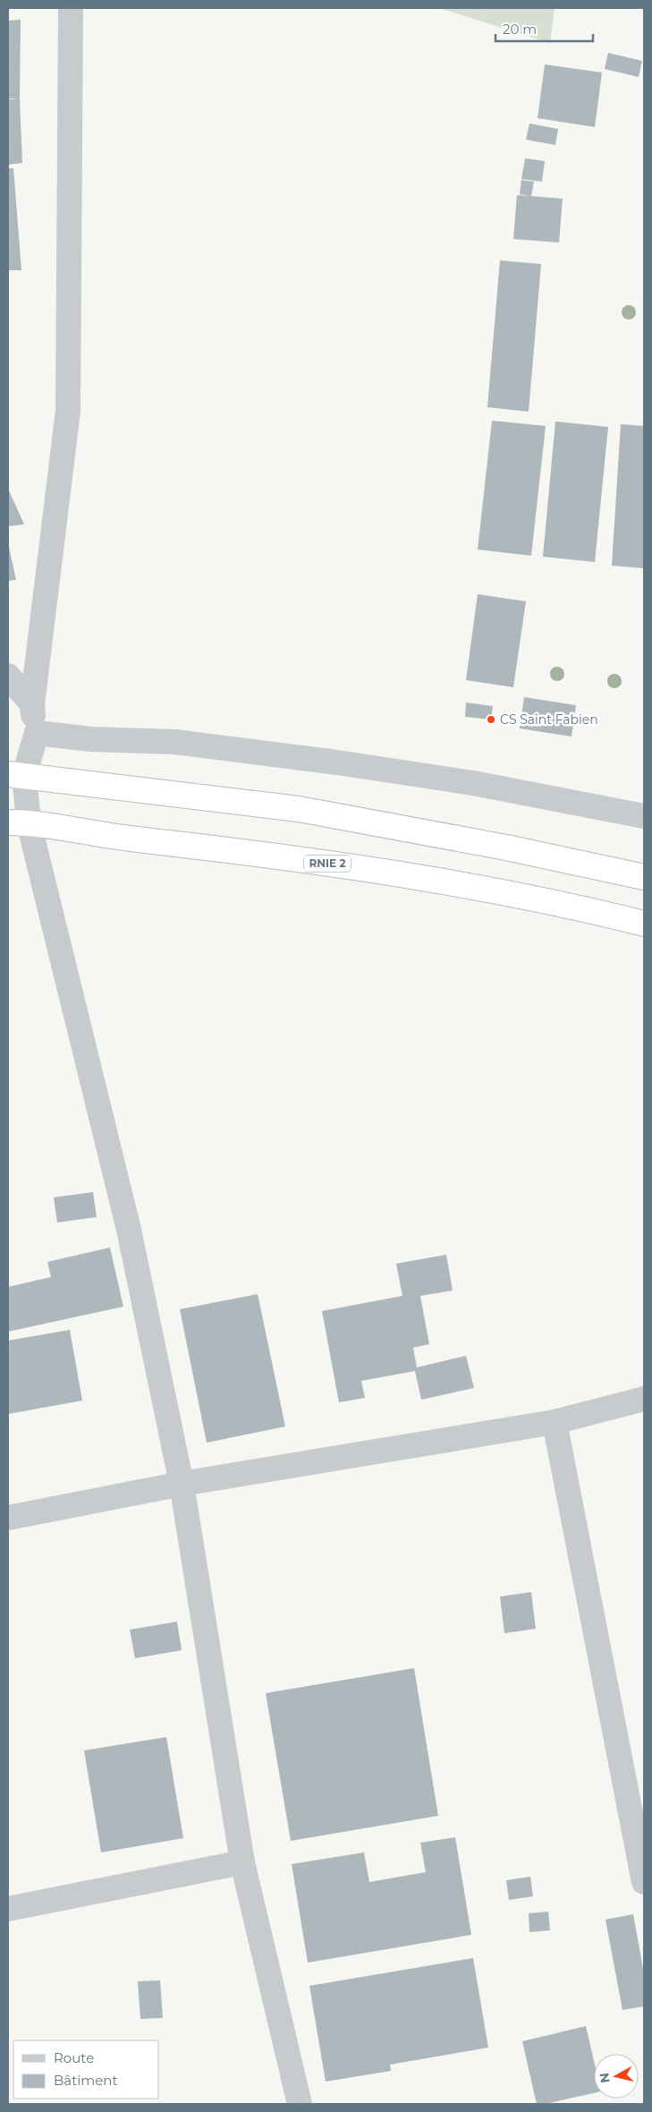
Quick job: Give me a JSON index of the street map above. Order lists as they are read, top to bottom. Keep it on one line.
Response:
{"streets":{"highway":["RNIE 2"]},"places":["CS Saint Fabien"],"legend":["Route","Bâtiment"],"scale_bar":"20 m","north":"left"}
